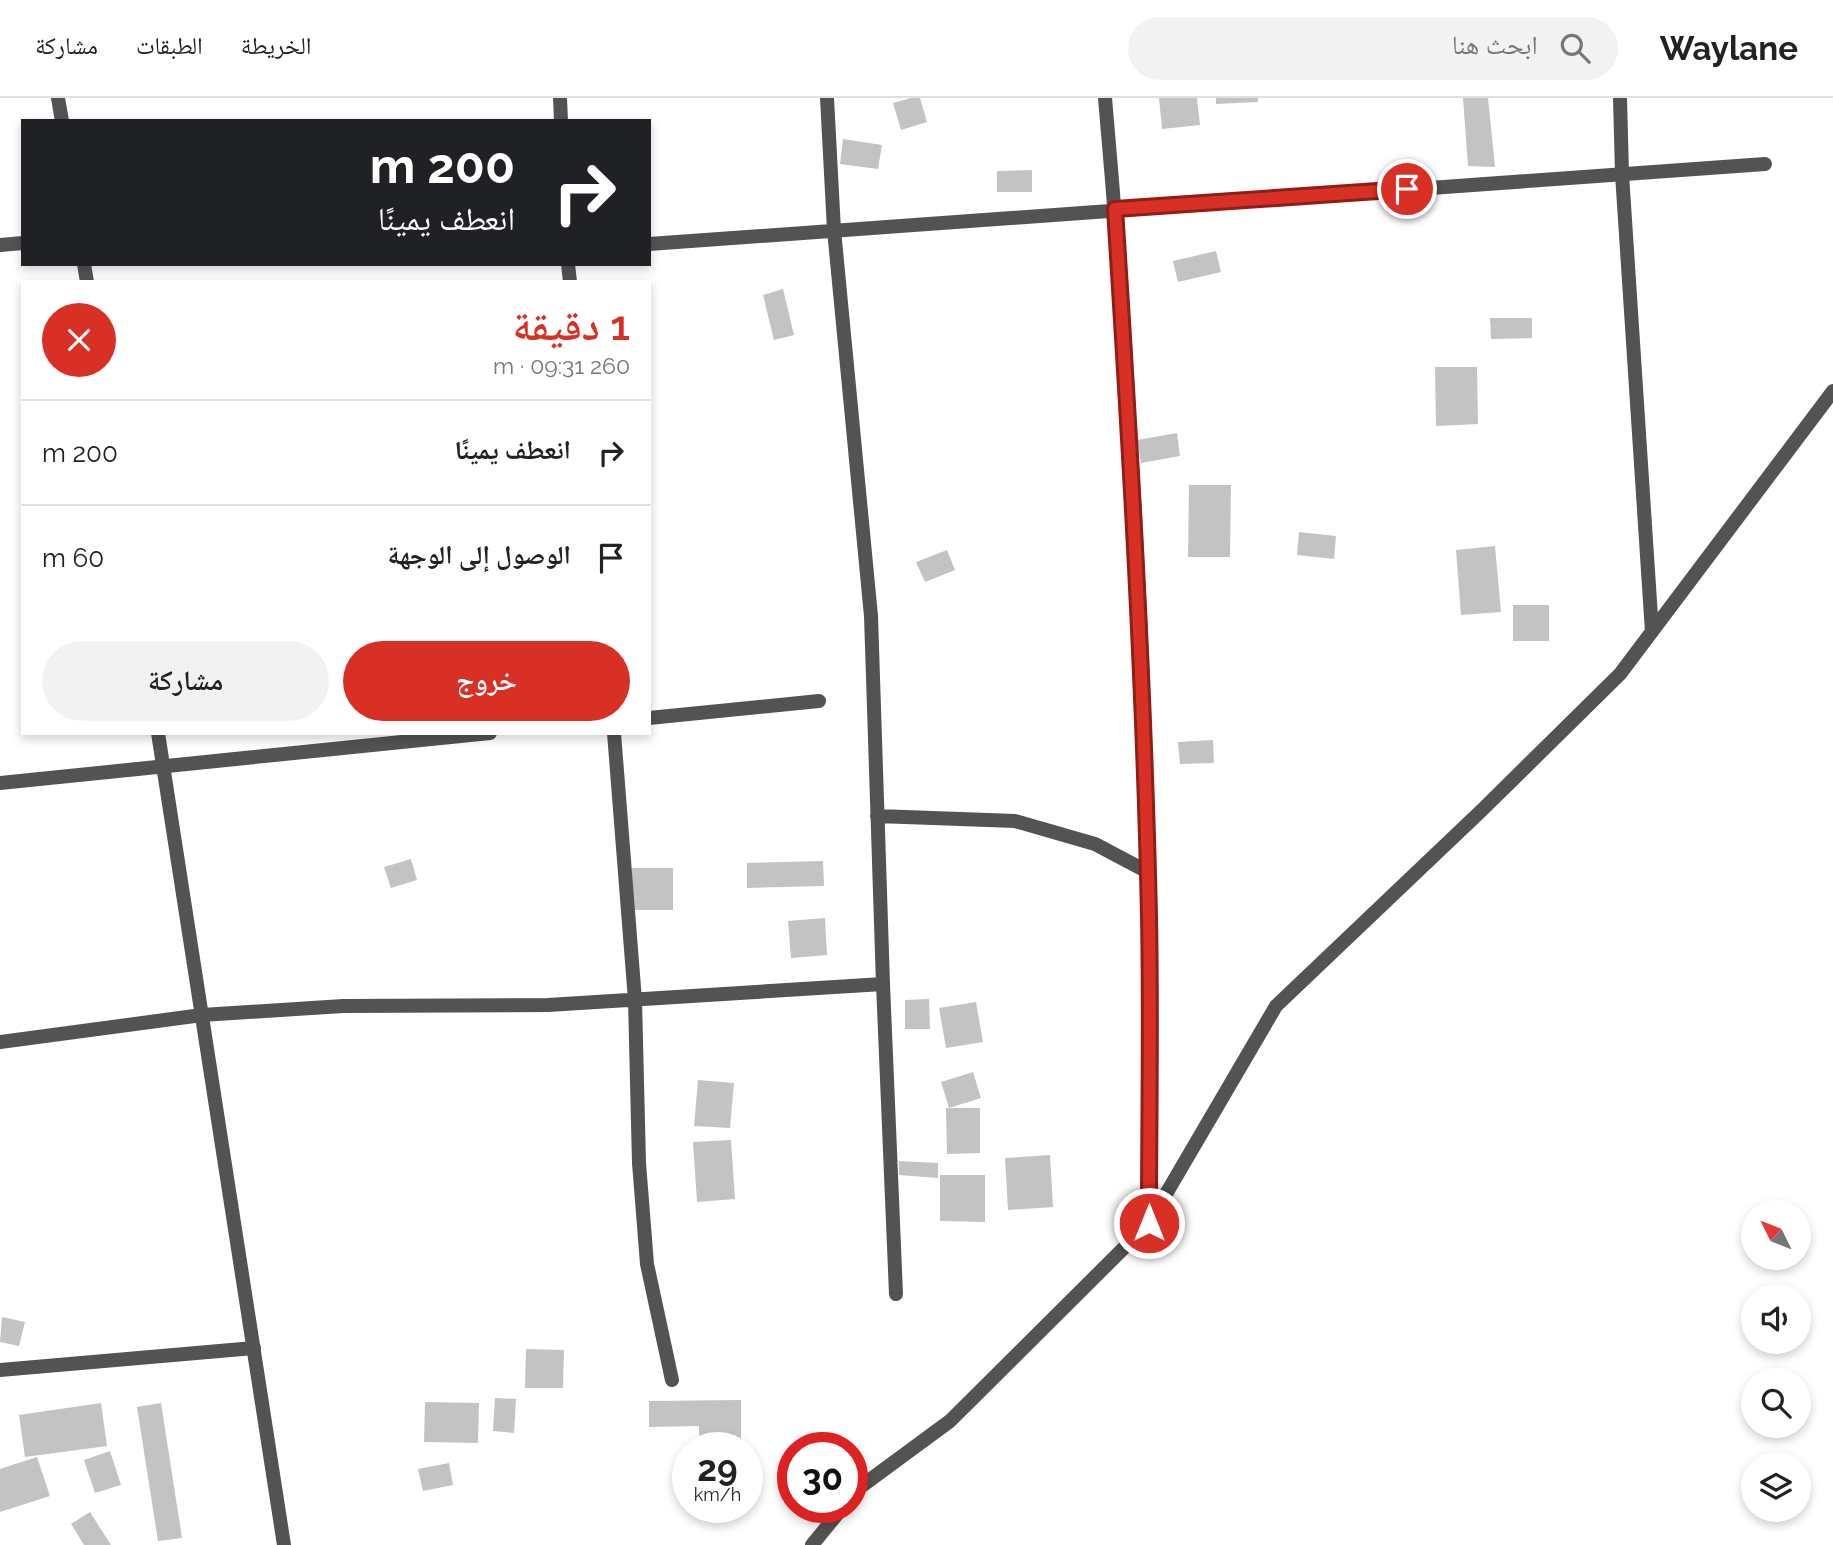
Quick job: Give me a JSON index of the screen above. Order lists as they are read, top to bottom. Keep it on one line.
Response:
{"north":"top left","page":{"header":"Waylane","search":"ابحث هنا","nav":["الخريطة","الطبقات","مشاركة"],"turn":["200 m","انعطف يمينًا"],"heading":["1 دقيقة","260 m · 09:31"],"list":[{"name":"انعطف يمينًا","value":"200 m"},{"name":"الوصول إلى الوجهة","value":"60 m"}],"buttons":["خروج","مشاركة"],"speed":"29 km/h","limit":"30"}}
